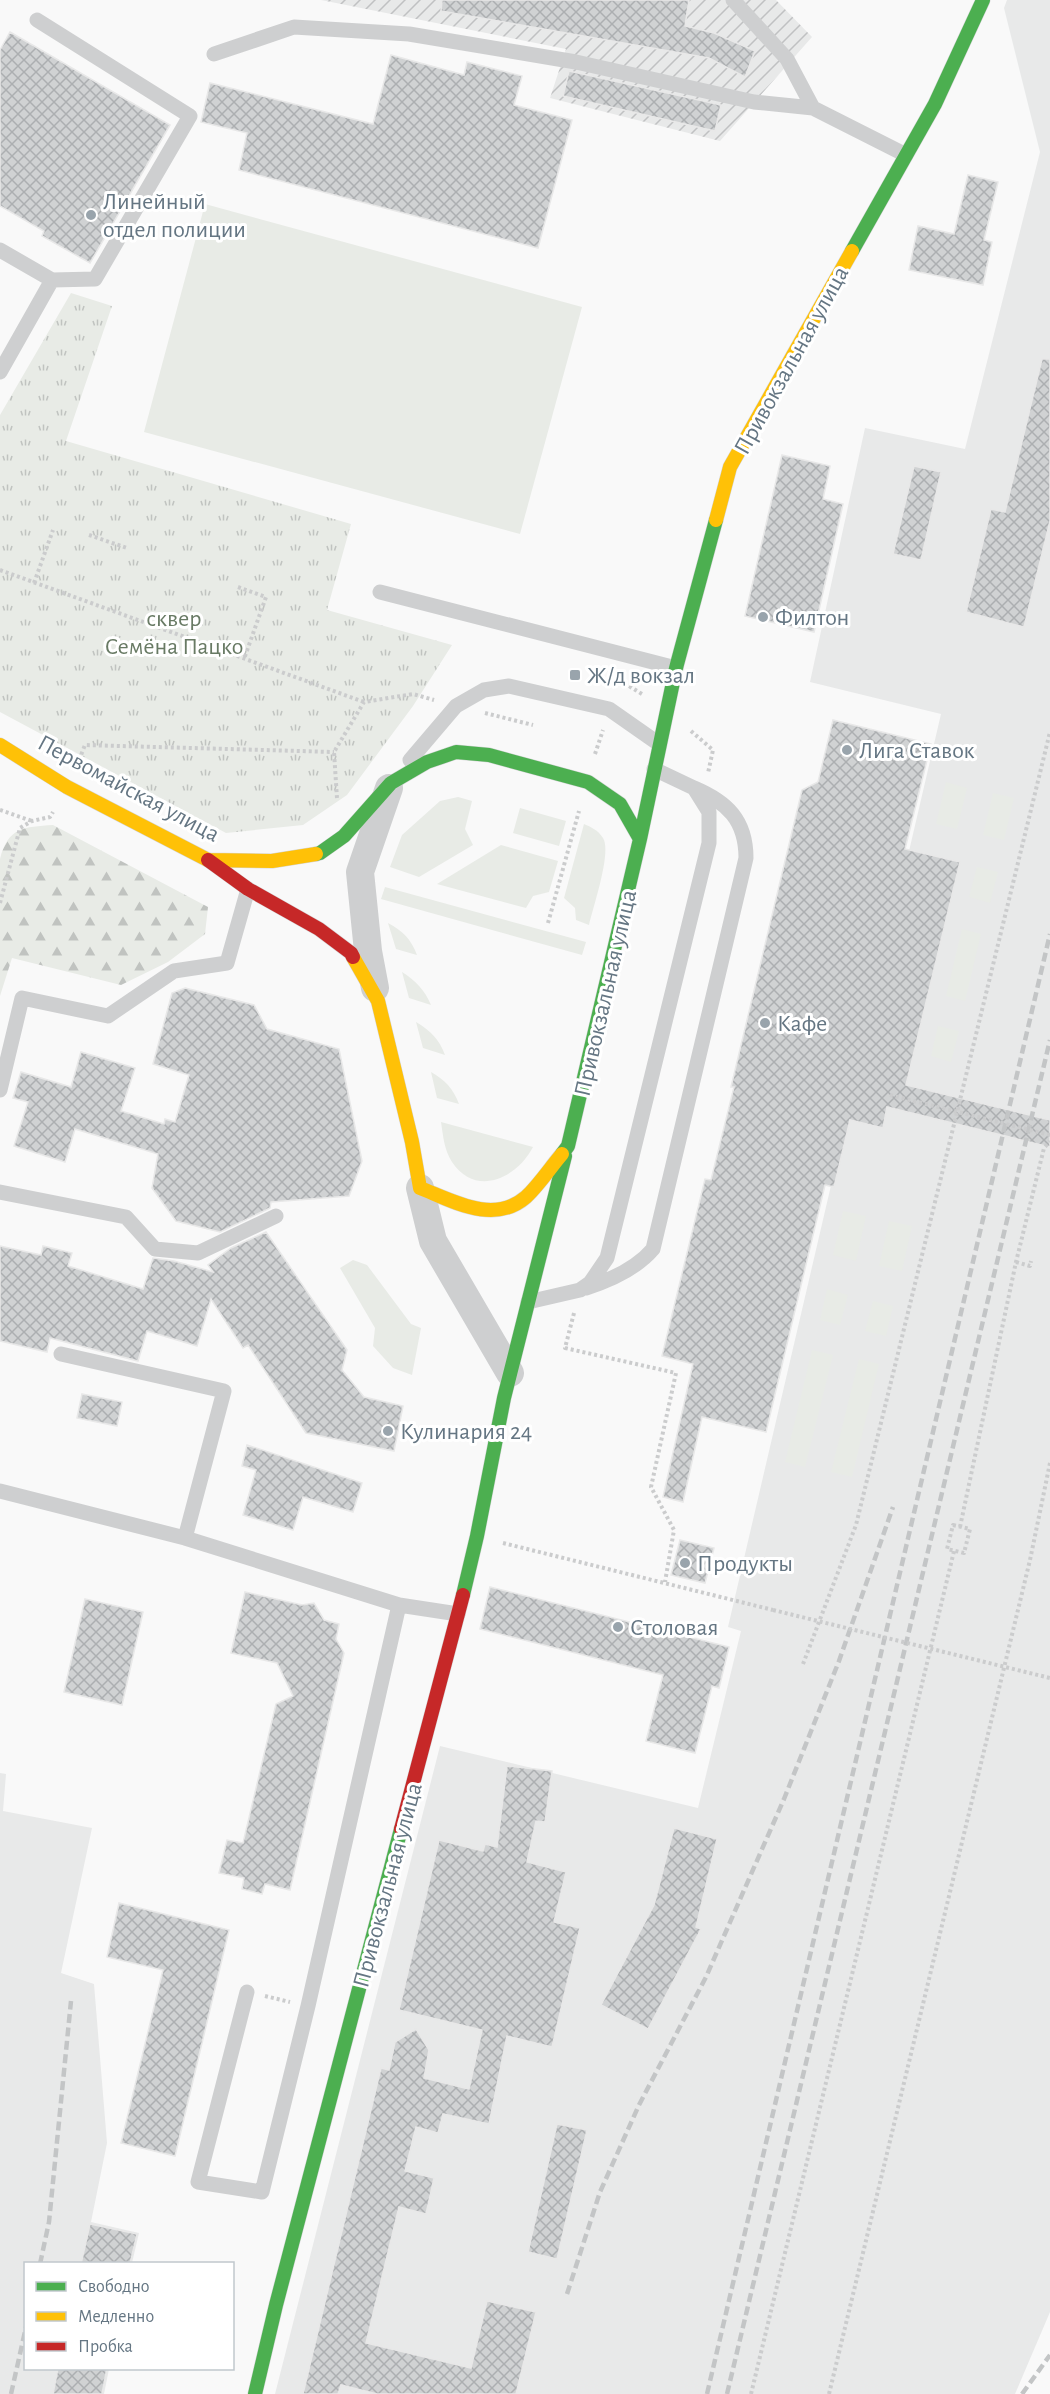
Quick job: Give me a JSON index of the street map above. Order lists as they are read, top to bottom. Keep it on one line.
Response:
{"streets":{"street":["Привокзальная улица","Первомайская улица"]},"crossings":[["Привокзальная улица","Первомайская улица"]],"parks":["сквер Семёна Пацко"],"places":{"other":["Линейный отдел полиции","Филтон","Лига Ставок","Кафе","Кулинария 24","Продукты","Столовая"],"transit":["Ж/д вокзал"]},"legend":["Свободно","Медленно","Пробка"]}
